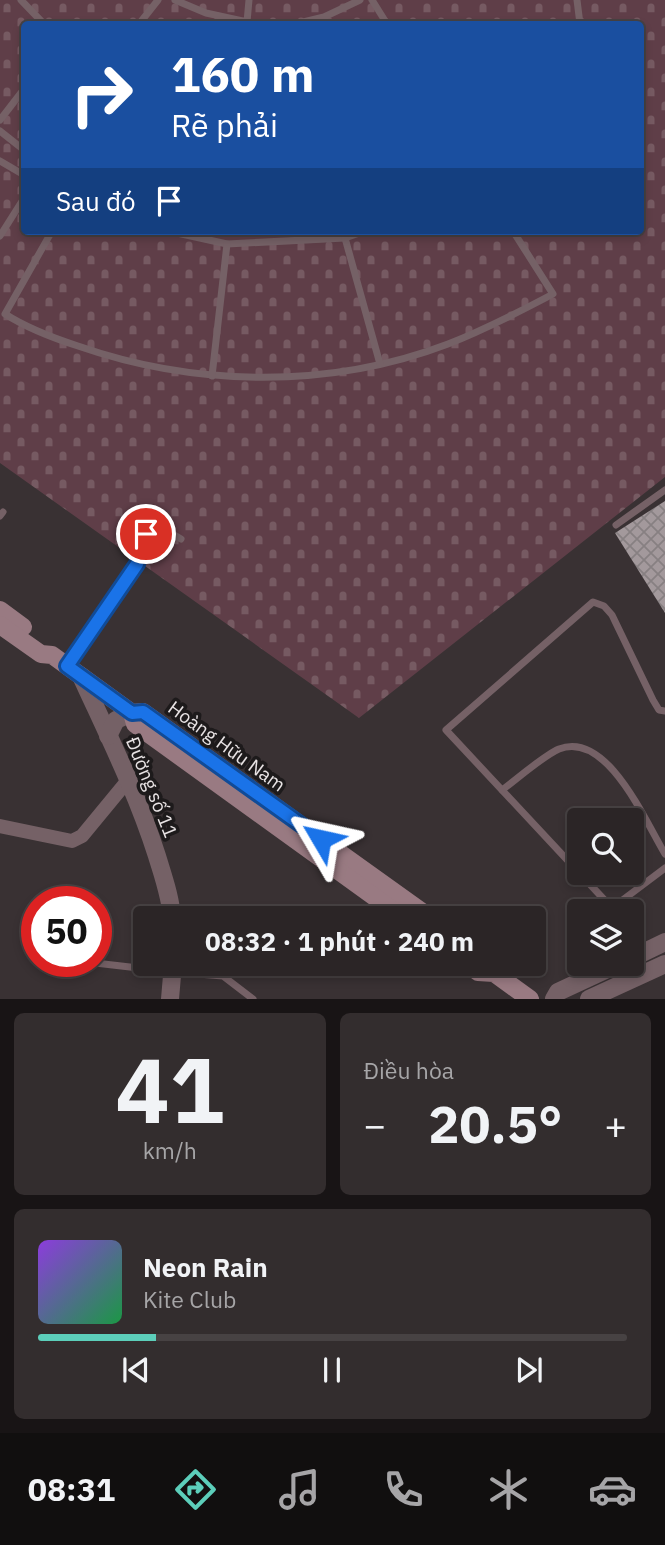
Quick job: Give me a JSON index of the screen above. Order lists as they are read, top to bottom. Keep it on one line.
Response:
{"streets":{"main road":["Hoàng Hữu Nam"],"street":["Đường số 11"]},"crossings":[["Hoàng Hữu Nam","Đường số 11"]],"page":{"turn":["160 m","Rẽ phải"],"then":"Sau đó","limit":"50","trip":"08:32 · 1 phút · 240 m","tile":[["41","km/h"],"Điều hòa"],"heat":["−","20.5°","+"],"song":["Neon Rain","Kite Club"],"tabs":"08:31"}}
